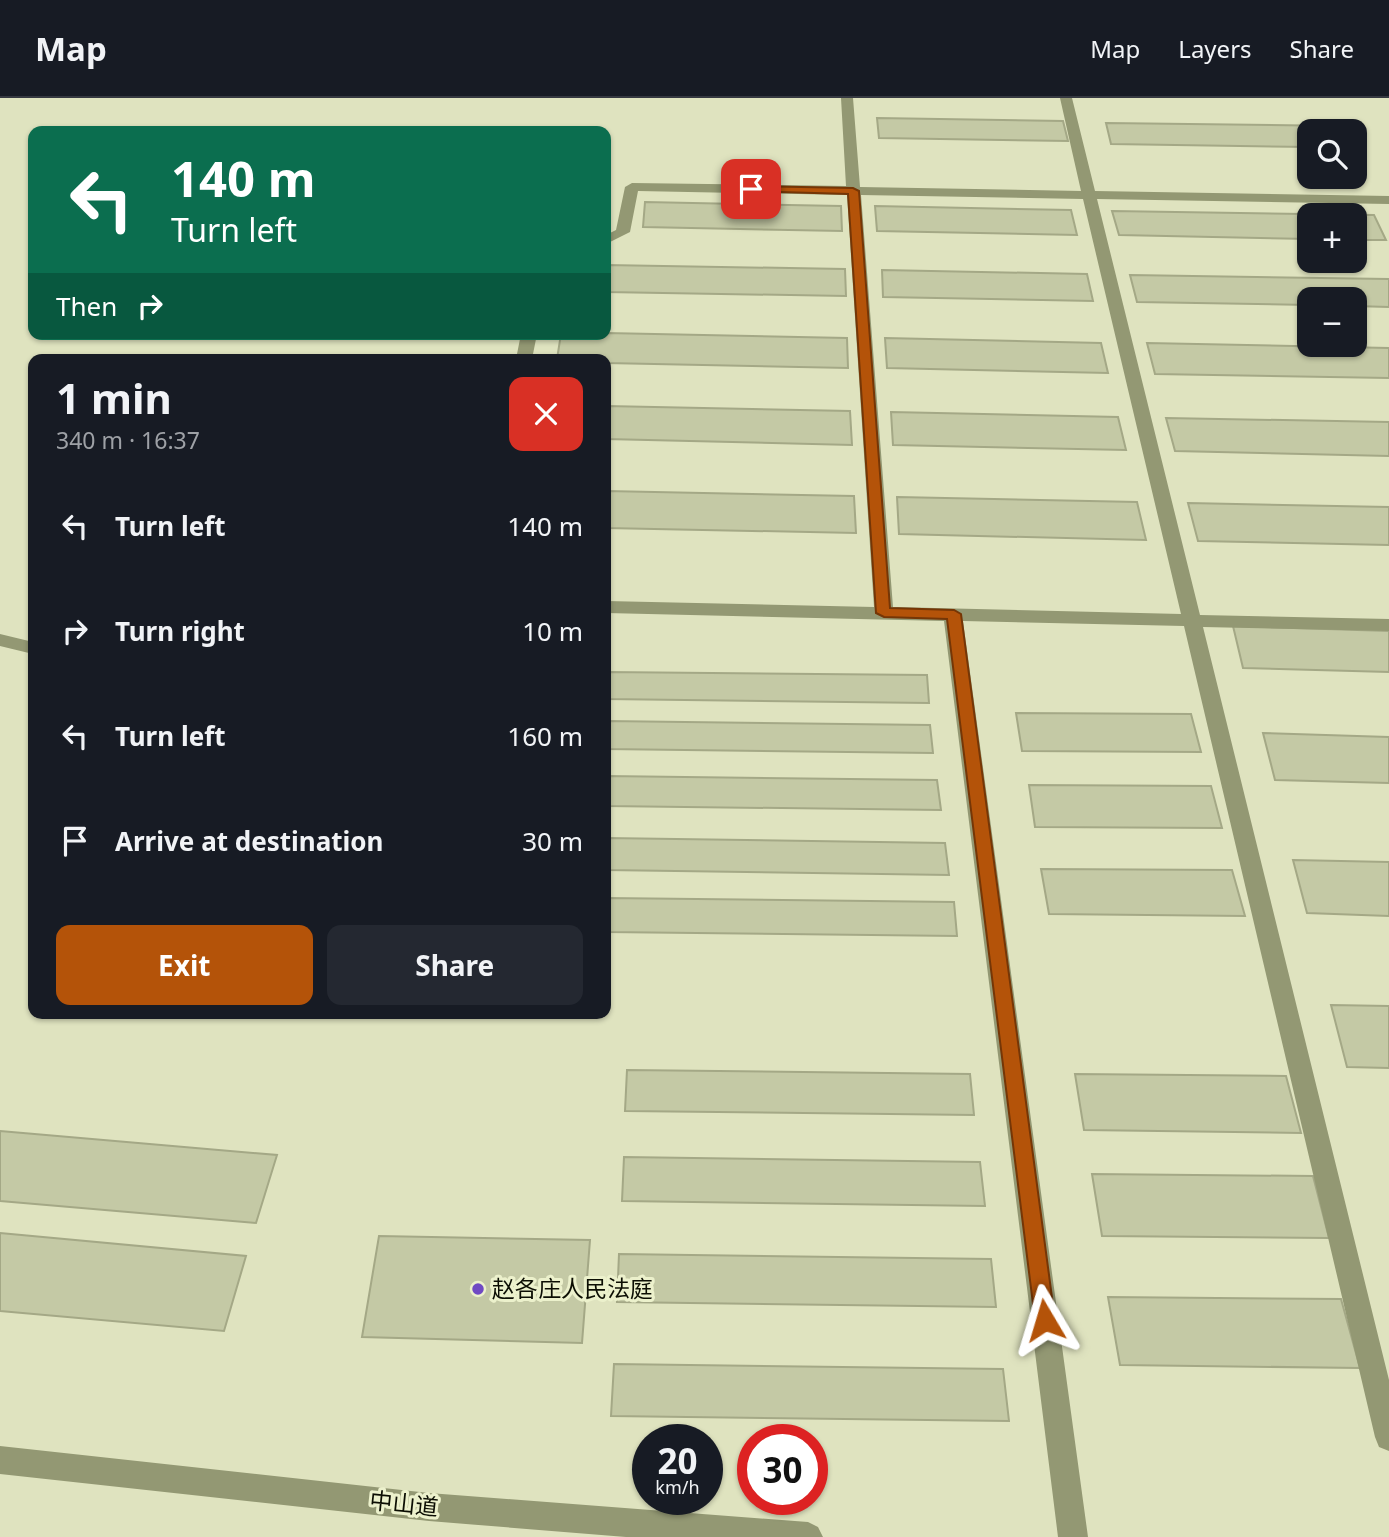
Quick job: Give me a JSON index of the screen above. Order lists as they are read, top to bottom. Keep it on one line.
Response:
{"streets":{"street":["中山道"]},"places":["赵各庄人民法庭"],"page":{"header":"Map","nav":["Map","Layers","Share"],"map_buttons":["+","−"],"turn":["140 m","Turn left"],"then":"Then","heading":["1 min","340 m · 16:37"],"list":[{"name":"Turn left","value":"140 m"},{"name":"Turn right","value":"10 m"},{"name":"Turn left","value":"160 m"},{"name":"Arrive at destination","value":"30 m"}],"buttons":["Exit","Share"],"speed":"20 km/h","limit":"30"}}
